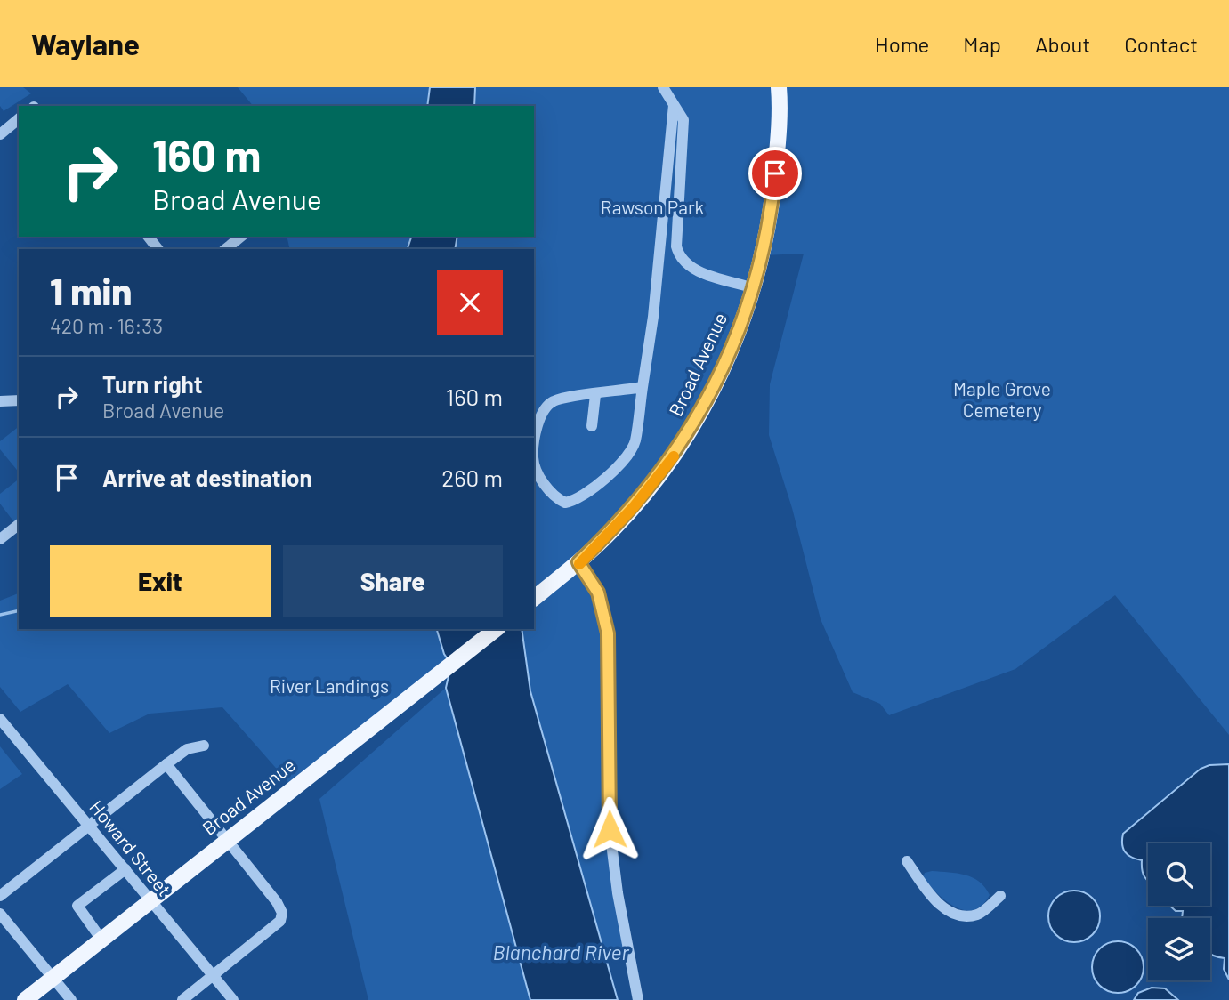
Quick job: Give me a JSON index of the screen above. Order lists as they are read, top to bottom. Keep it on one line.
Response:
{"streets":{"main road":["Broad Avenue"],"street":["Howard Street"]},"crossings":[["Broad Avenue","Howard Street"]],"water":["Blanchard River"],"parks":["Rawson Park","Maple Grove Cemetery","River Landings"],"page":{"header":"Waylane","nav":["Home","Map","About","Contact"],"turn":["160 m","Broad Avenue"],"heading":["1 min","420 m · 16:33"],"list":[{"name":"Turn right","note":"Broad Avenue","value":"160 m"},{"name":"Arrive at destination","value":"260 m"}],"buttons":["Exit","Share"]}}
